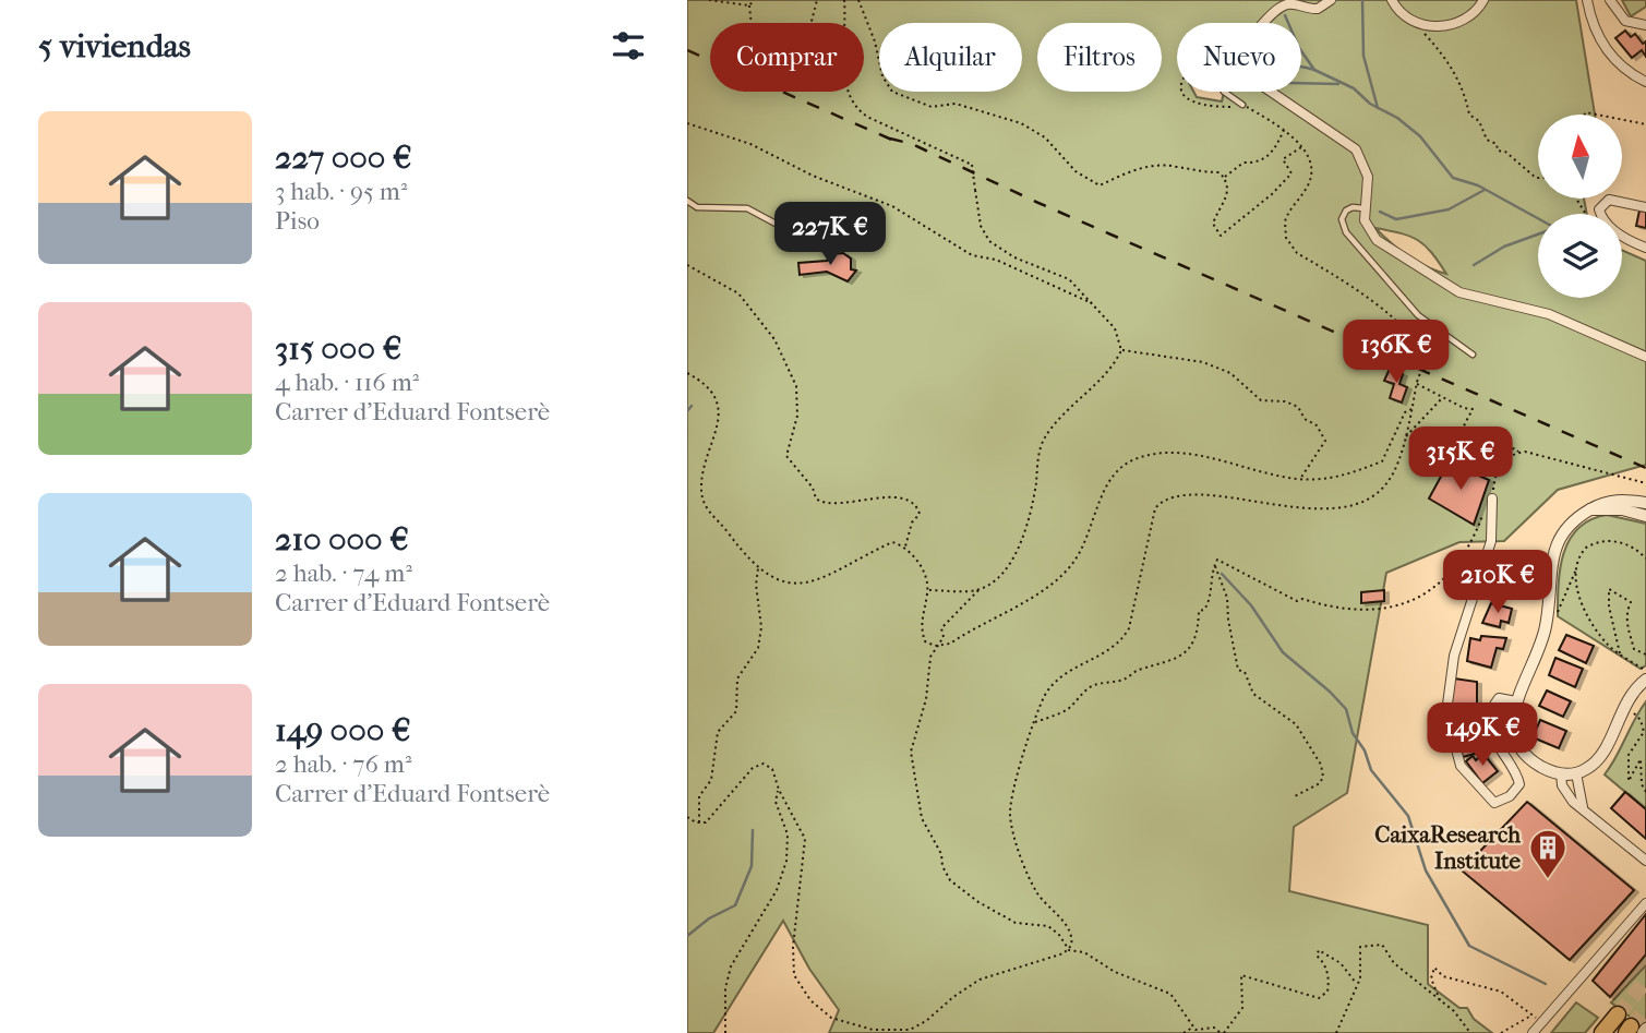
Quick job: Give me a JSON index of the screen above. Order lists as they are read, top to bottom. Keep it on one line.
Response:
{"places":{"building":["CaixaResearch Institute"]},"north":"top","page":{"heading":"5 viviendas","chip":["Comprar","Alquilar","Filtros","Nuevo"],"list":[{"name":"227 000 €","note":"3 hab. · 95 m² · Piso"},{"name":"315 000 €","note":"4 hab. · 116 m² · Carrer d'Eduard Fontserè"},{"name":"210 000 €","note":"2 hab. · 74 m² · Carrer d'Eduard Fontserè"},{"name":"149 000 €","note":"2 hab. · 76 m² · Carrer d'Eduard Fontserè"}],"price":["227K €","136K €","315K €","210K €","149K €"]}}
